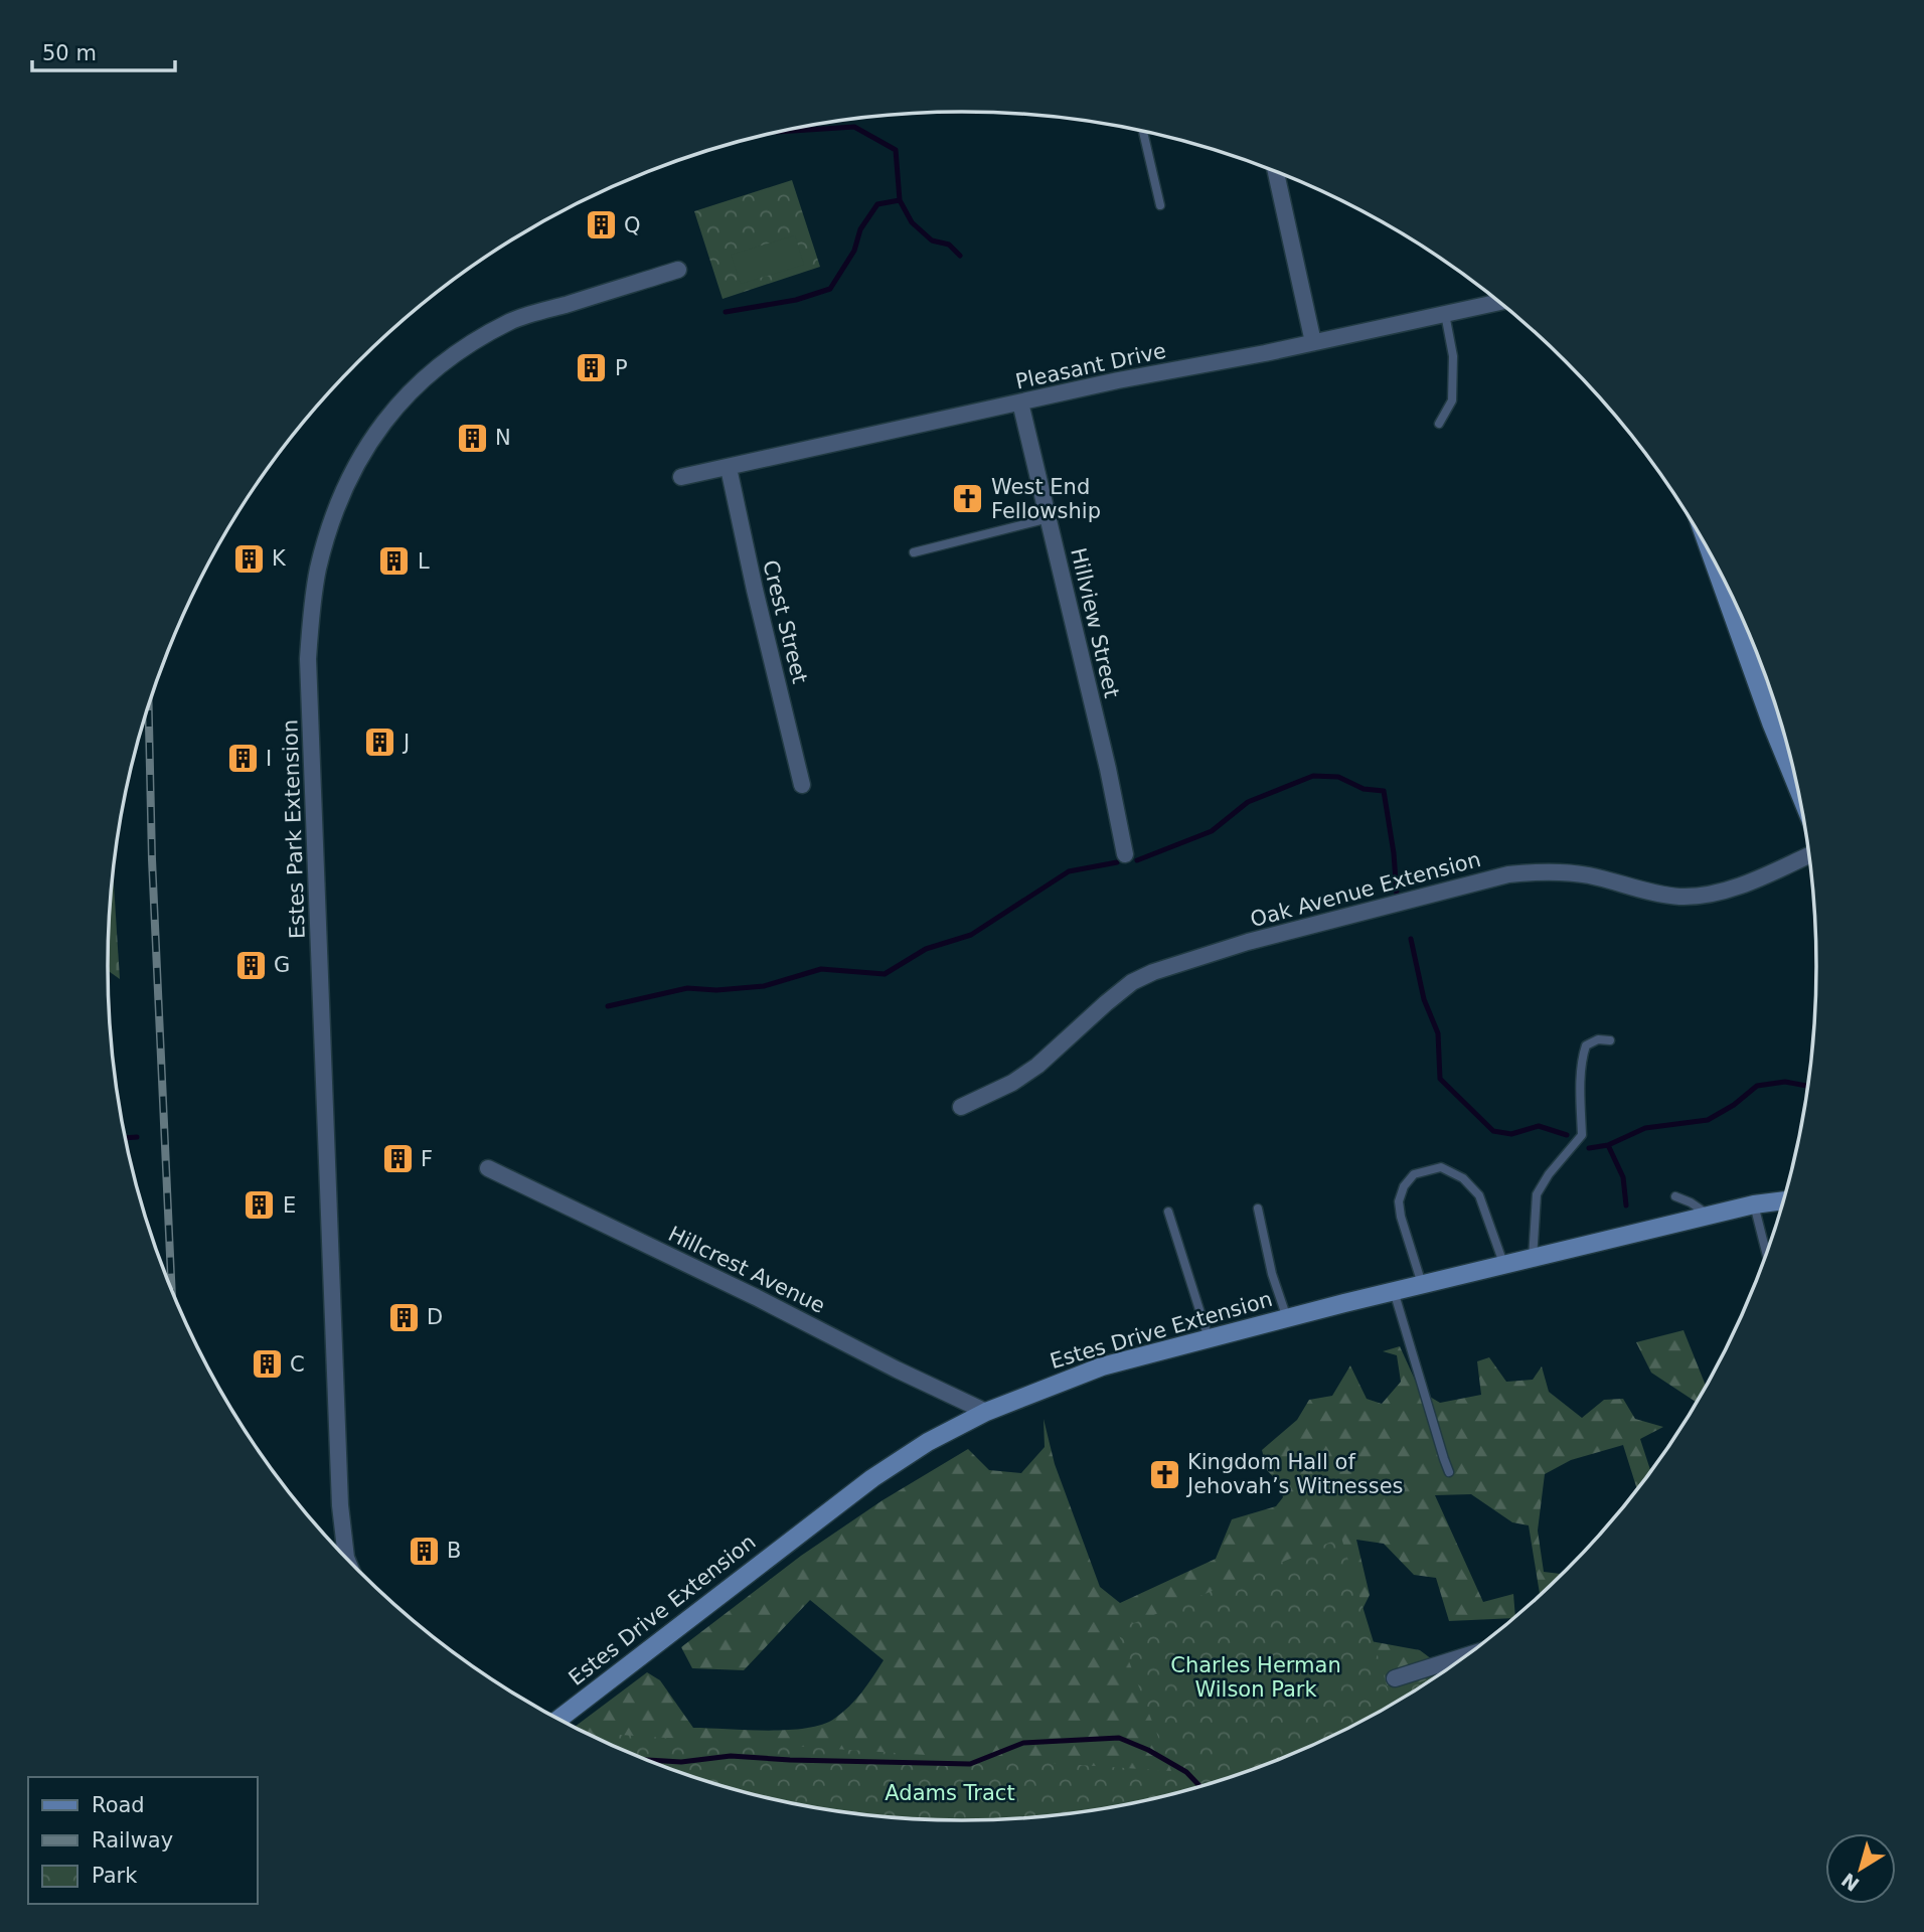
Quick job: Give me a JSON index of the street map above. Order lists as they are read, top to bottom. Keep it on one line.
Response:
{"streets":{"main road":["Estes Drive Extension"],"street":["Pleasant Drive","Crest Street","Hillview Street","Estes Park Extension","Oak Avenue Extension","Hillcrest Avenue"]},"crossings":[["Pleasant Drive","Crest Street"],["Pleasant Drive","Hillview Street"],["Hillcrest Avenue","Estes Drive Extension"]],"parks":["Charles Herman Wilson Park","Adams Tract"],"places":{"building":["Q","P","N","K","L","J","I","G","F","E","D","C","B"],"church":["West End Fellowship","Kingdom Hall of Jehovah’s Witnesses"]},"legend":["Road","Railway","Park"],"scale_bar":"50 m","north":"bottom left"}
